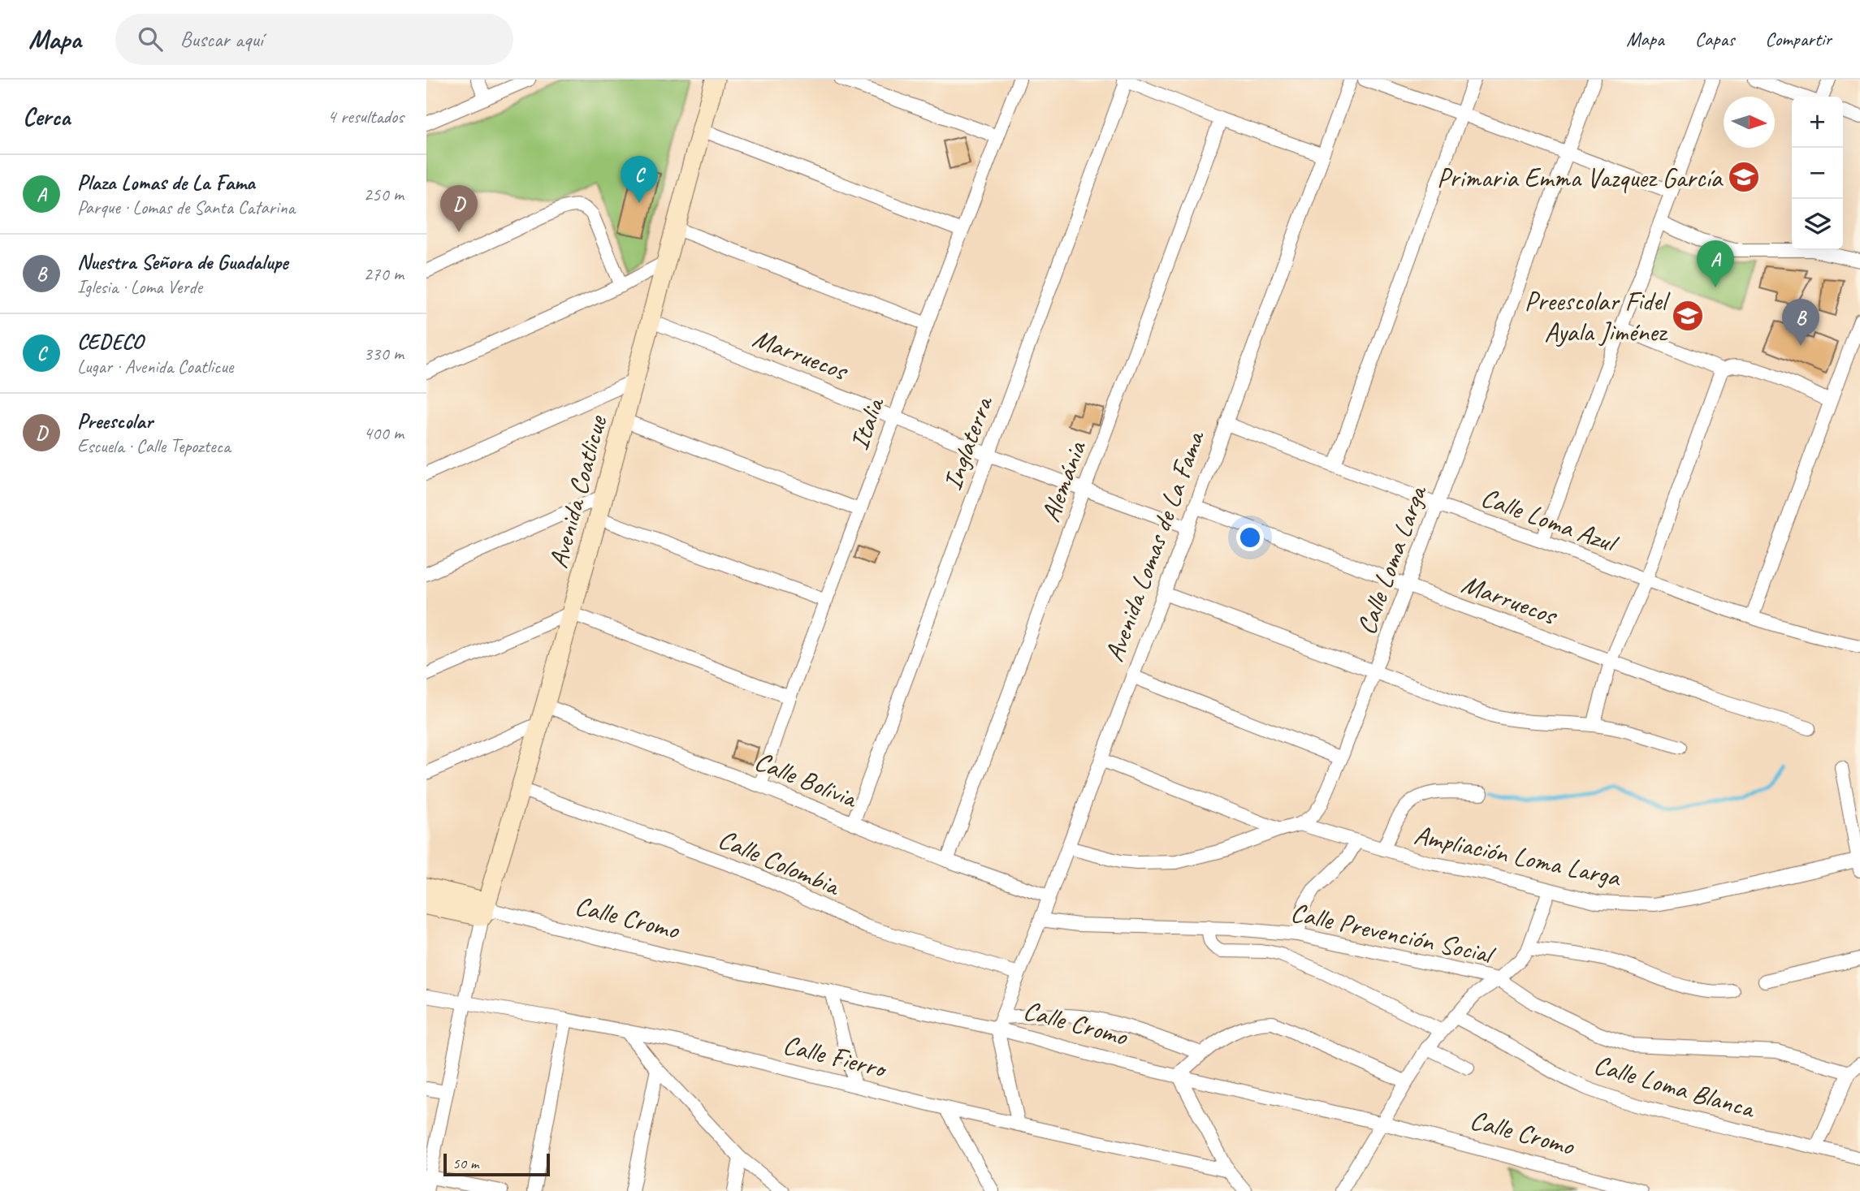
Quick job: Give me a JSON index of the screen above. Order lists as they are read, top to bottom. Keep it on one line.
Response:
{"streets":{"street":["Marruecos","Italia","Inglaterra","Alemánia","Avenida Coatlicue","Calle Loma Azul","Avenida Lomas de La Fama","Calle Loma Larga","Calle Bolivia","Ampliación Loma Larga","Calle Colombia","Calle Cromo","Calle Prevención Social","Calle Fierro","Calle Loma Blanca"]},"crossings":[["Marruecos","Italia"],["Marruecos","Inglaterra"],["Marruecos","Alemánia"],["Marruecos","Avenida Coatlicue"],["Marruecos","Avenida Lomas de La Fama"],["Marruecos","Calle Loma Larga"],["Italia","Calle Bolivia"],["Inglaterra","Calle Bolivia"],["Alemánia","Calle Bolivia"],["Avenida Coatlicue","Calle Bolivia"],["Avenida Coatlicue","Calle Colombia"],["Avenida Coatlicue","Calle Cromo"],["Calle Loma Azul","Avenida Lomas de La Fama"],["Calle Loma Azul","Calle Loma Larga"],["Avenida Lomas de La Fama","Calle Loma Larga"],["Avenida Lomas de La Fama","Calle Bolivia"],["Avenida Lomas de La Fama","Calle Colombia"],["Avenida Lomas de La Fama","Calle Cromo"],["Avenida Lomas de La Fama","Calle Prevención Social"],["Calle Loma Larga","Ampliación Loma Larga"]],"places":{"school or university":["Primaria Emma Vazquez García","Preescolar Fidel Ayala Jiménez"]},"scale_bar":"50 m","north":"right","page":{"header":"Mapa","search":"Buscar aquí","nav":["Mapa","Capas","Compartir"],"heading":["Cerca","4 resultados"],"map_buttons":["+","−"],"list":[{"mark":"A","name":"Plaza Lomas de La Fama","note":"Parque · Lomas de Santa Catarina","value":"250 m"},{"mark":"B","name":"Nuestra Señora de Guadalupe","note":"Iglesia · Loma Verde","value":"270 m"},{"mark":"C","name":"CEDECO","note":"Lugar · Avenida Coatlicue","value":"330 m"},{"mark":"D","name":"Preescolar","note":"Escuela · Calle Tepozteca","value":"400 m"}],"pins":["C","D","A","B"],"scale":"50 m"}}
